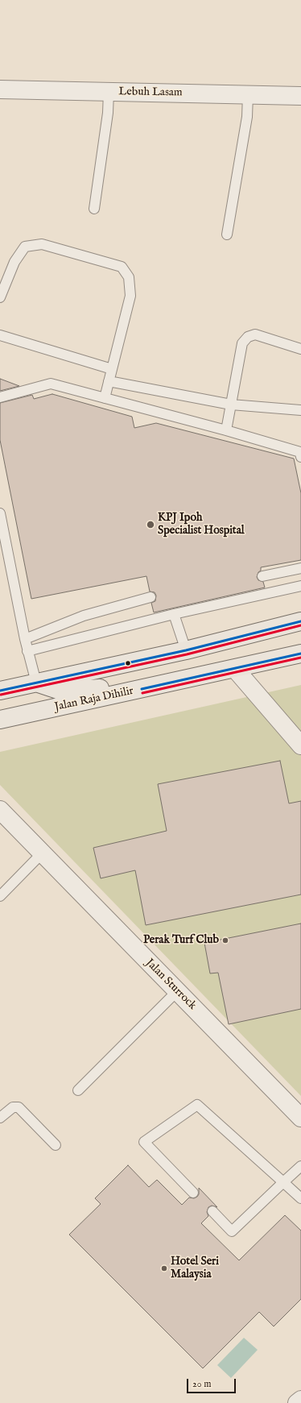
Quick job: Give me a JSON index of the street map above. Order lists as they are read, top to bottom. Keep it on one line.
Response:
{"streets":{"main road":["Jalan Raja Dihilir"],"street":["Lebuh Lasam","Jalan Sturrock"]},"places":["KPJ Ipoh Specialist Hospital","Perak Turf Club","Hotel Seri Malaysia"],"scale_bar":"20 m"}
